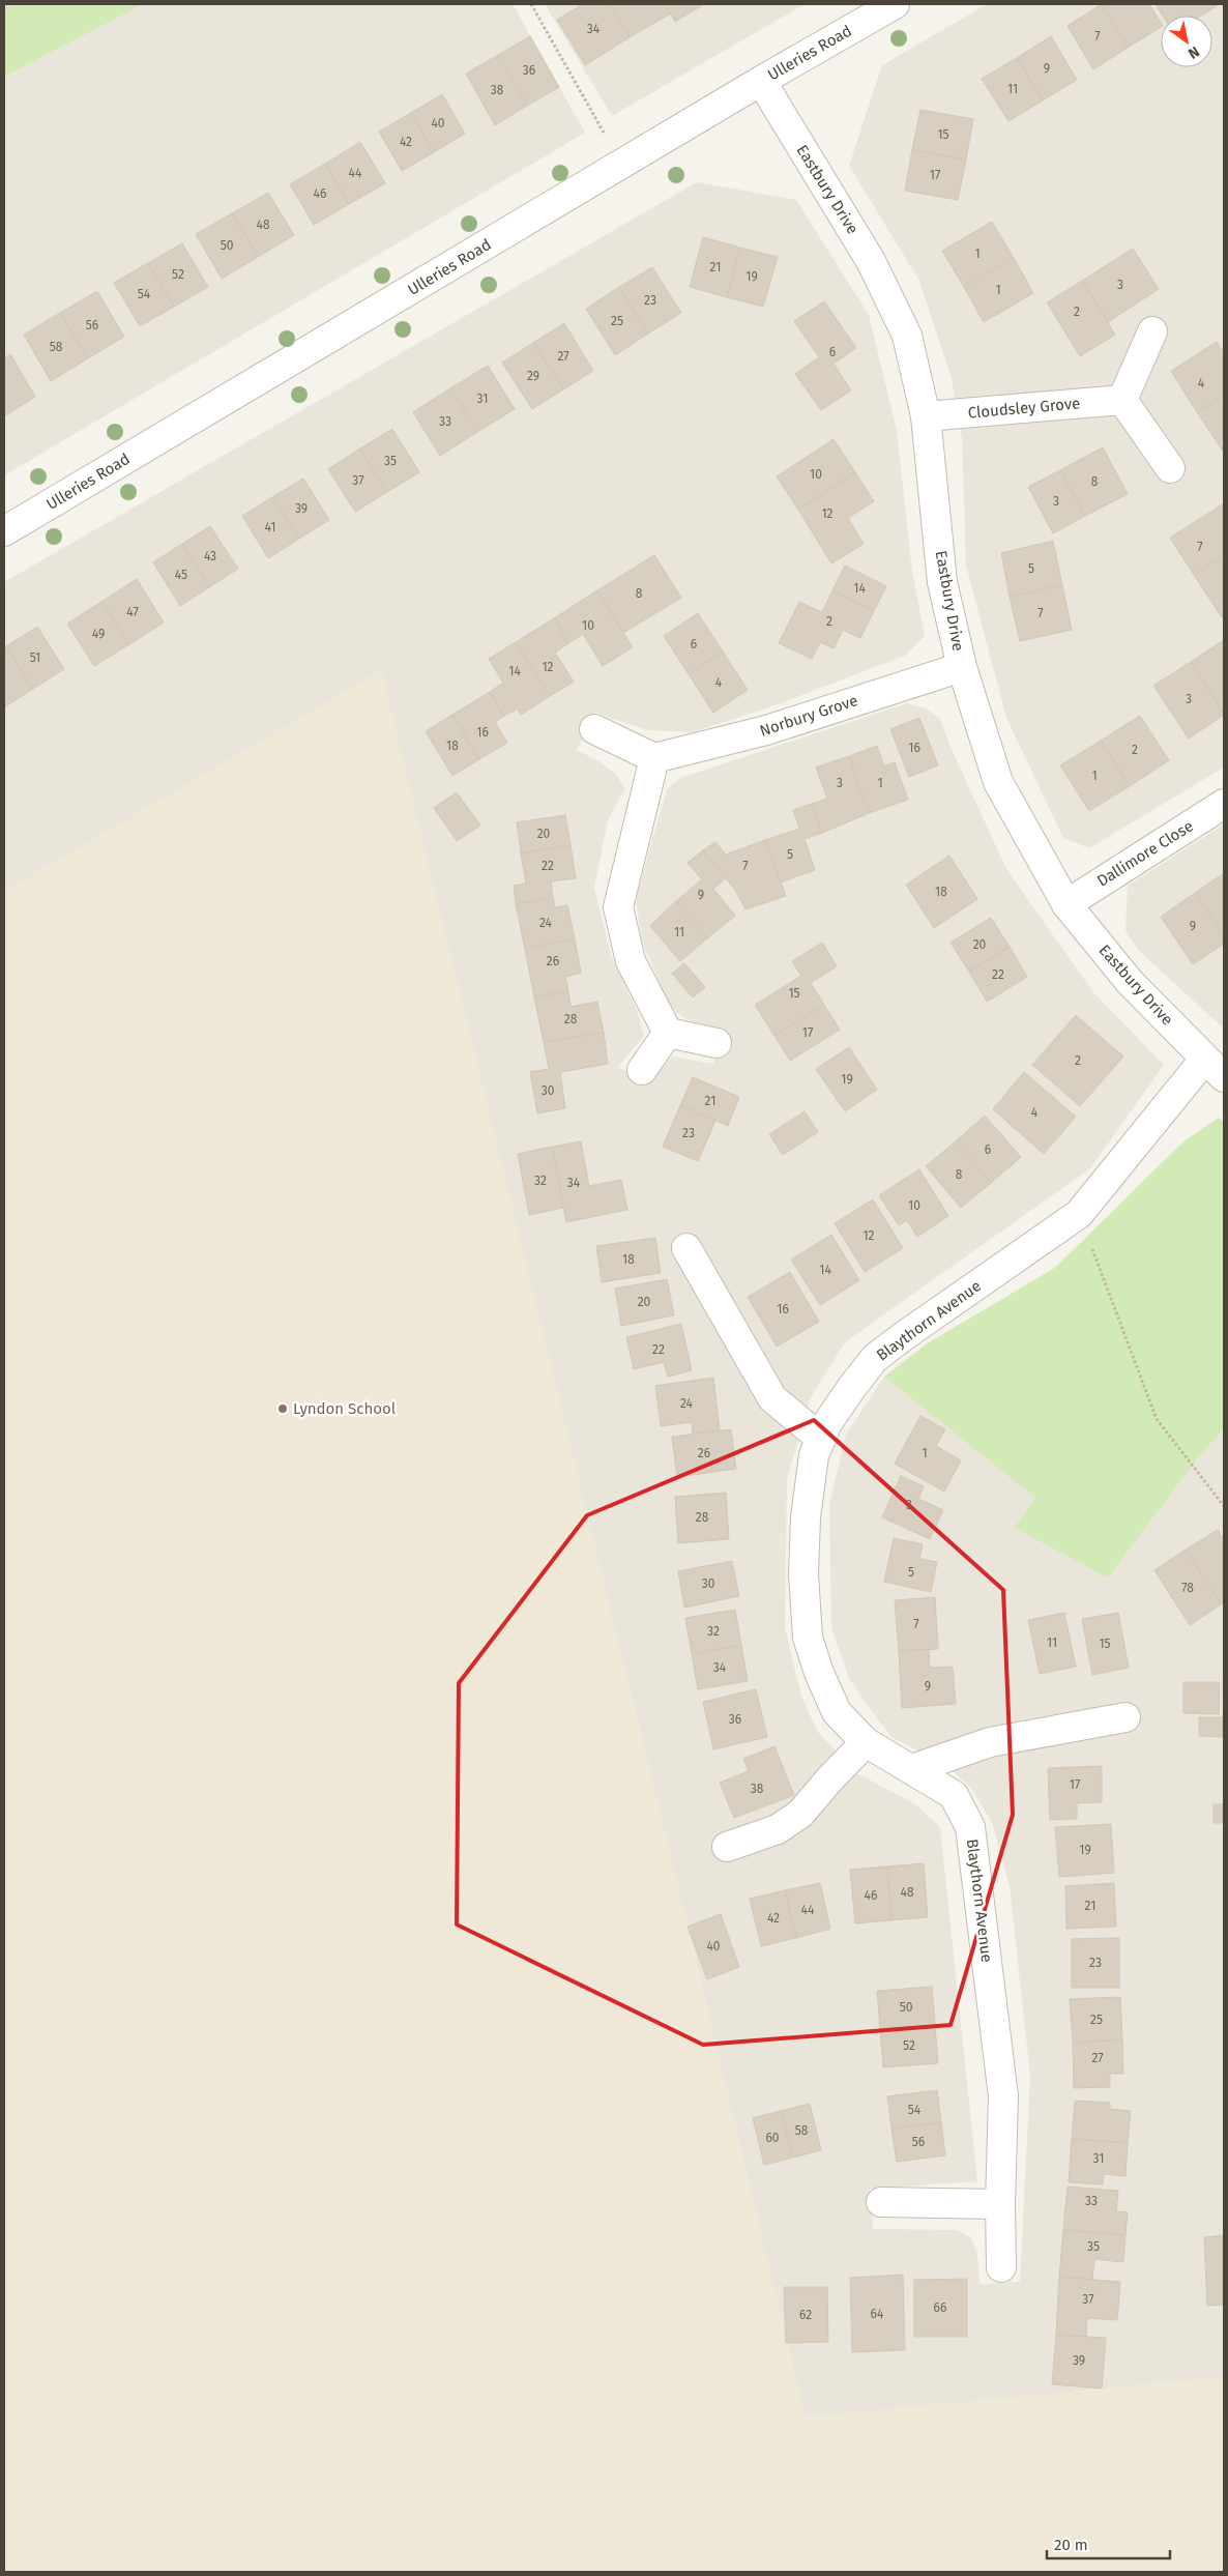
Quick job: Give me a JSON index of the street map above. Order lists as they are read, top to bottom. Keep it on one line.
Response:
{"streets":{"street":["Ulleries Road","Eastbury Drive","Cloudsley Grove","Norbury Grove","Dallimore Close","Blaythorn Avenue"]},"crossings":[["Ulleries Road","Eastbury Drive"],["Eastbury Drive","Cloudsley Grove"],["Eastbury Drive","Norbury Grove"],["Eastbury Drive","Dallimore Close"],["Eastbury Drive","Blaythorn Avenue"]],"places":["Lyndon School"],"house_numbers":["34","7","9","36","11","38","40","15","42","44","17","46","48","50","1","21","52","19","3","1","54","23","2","25","56","58","6","27","29","4","31","33","35","10","37","8","3","39","12","41","7","43","5","45","14","8","47","7","2","10","49","6","51","12","14","4","3","16","18","16","2","1","3","1","20","5","22","7","18","9","24","9","11","20","26","22","15","28","17","2","19","30","21","4","23","6","8","32","34","10","12","18","14","20","16","22","24","26","1","3","28","5","30","78","7","32","11","15","34","9","36","17","38","19","48","46","21","44","42","40","23","50","25","52","27","54","58","60","56","31","33","35","37","66","64","62","39"],"scale_bar":"20 m","north":"bottom right"}
